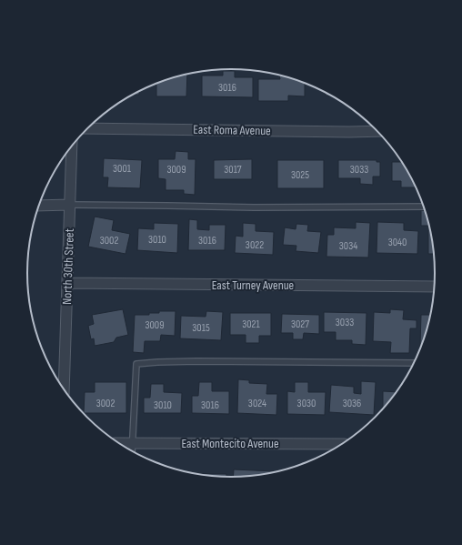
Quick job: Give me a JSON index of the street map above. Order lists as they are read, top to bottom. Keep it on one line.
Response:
{"streets":{"street":["East Roma Avenue","North 30th Street","East Turney Avenue","East Montecito Avenue"]},"crossings":[["North 30th Street","East Turney Avenue"]],"house_numbers":["3016","3001","3009","3017","3033","3025","3010","3002","3016","3040","3022","3034","3033","3021","3027","3009","3015","3002","3024","3030","3036","3010","3016"]}
